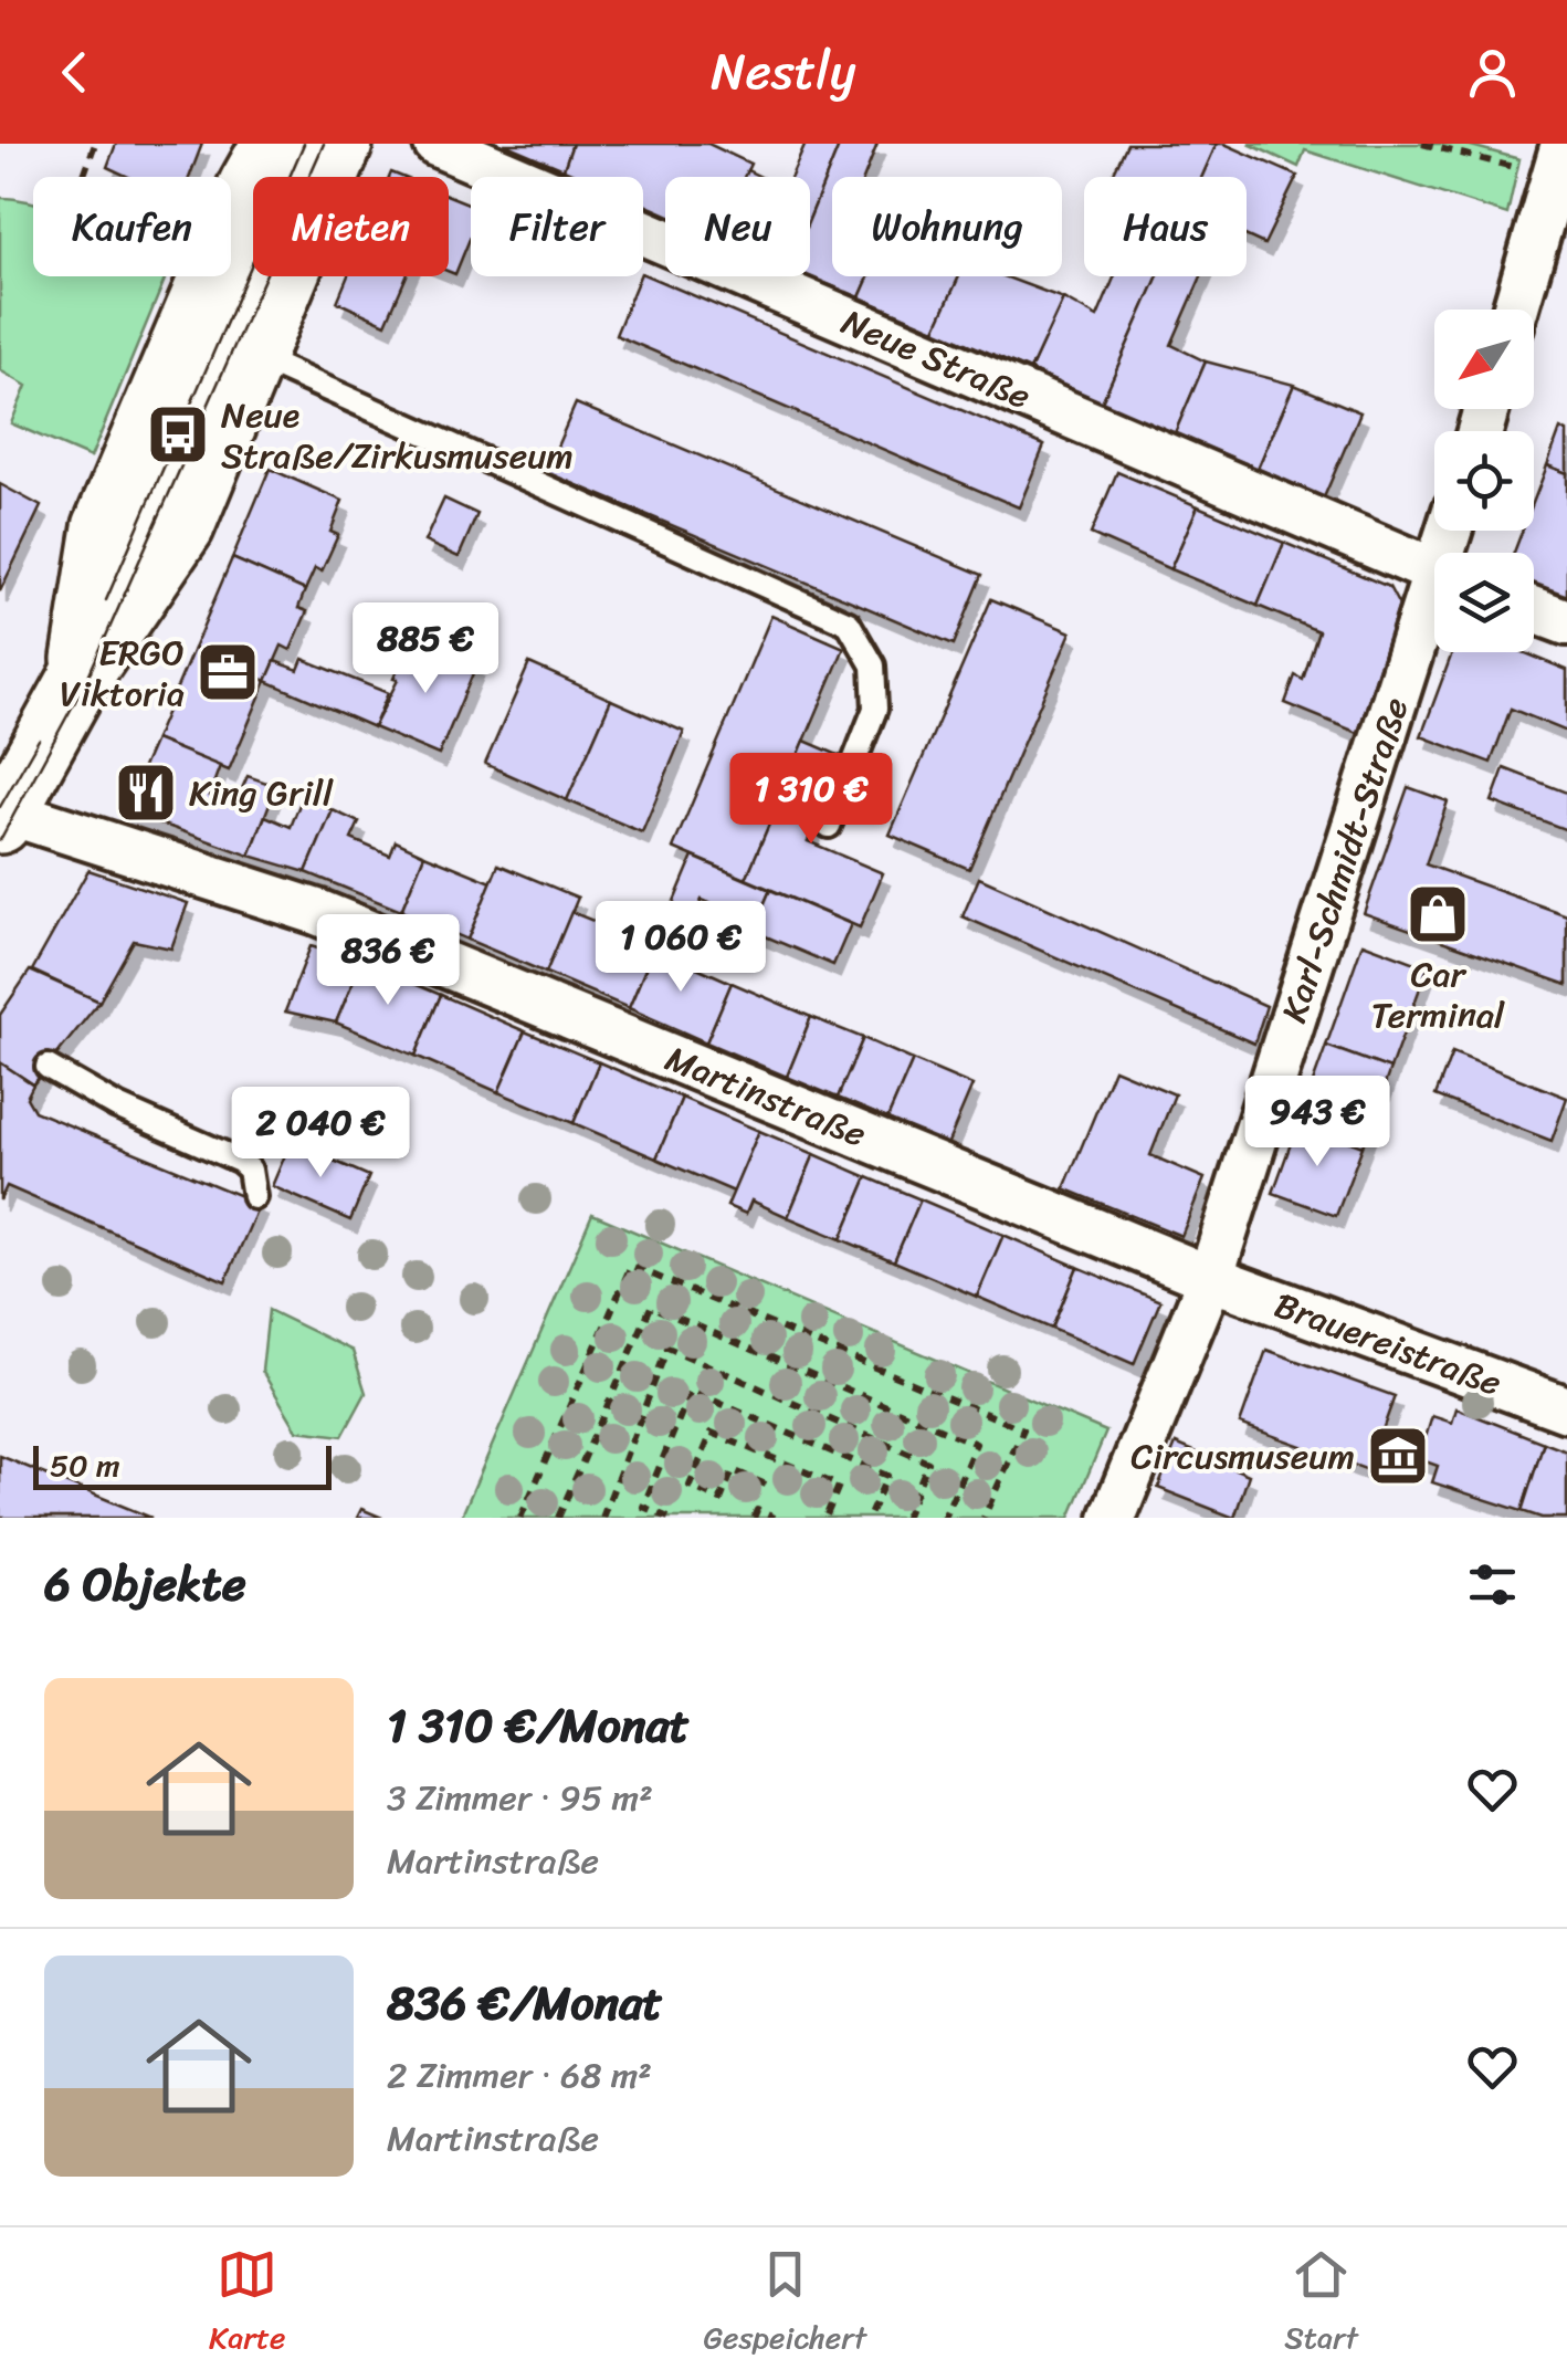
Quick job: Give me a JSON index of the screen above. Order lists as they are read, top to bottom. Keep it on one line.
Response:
{"streets":{"street":["Neue Straße","Karl-Schmidt-Straße","Martinstraße","Brauereistraße"]},"crossings":[["Karl-Schmidt-Straße","Martinstraße"],["Karl-Schmidt-Straße","Brauereistraße"],["Martinstraße","Brauereistraße"]],"places":{"bus stop":["Neue Straße/Zirkusmuseum"],"office":["ERGO Viktoria"],"restaurant":["King Grill"],"shop":["Car Terminal"],"museum":["Circusmuseum"]},"scale_bar":"50 m","north":"bottom left","page":{"header":"Nestly","chip":["Kaufen","Mieten","Filter","Neu","Wohnung","Haus"],"price":["885 €","1 310 €","1 060 €","836 €","943 €","2 040 €"],"scale":"50 m","heading":"6 Objekte","list":[{"name":"1 310 €/Monat","note":"3 Zimmer · 95 m² · Martinstraße"},{"name":"836 €/Monat","note":"2 Zimmer · 68 m² · Martinstraße"}],"tabs":["Karte","Gespeichert","Start"]}}
